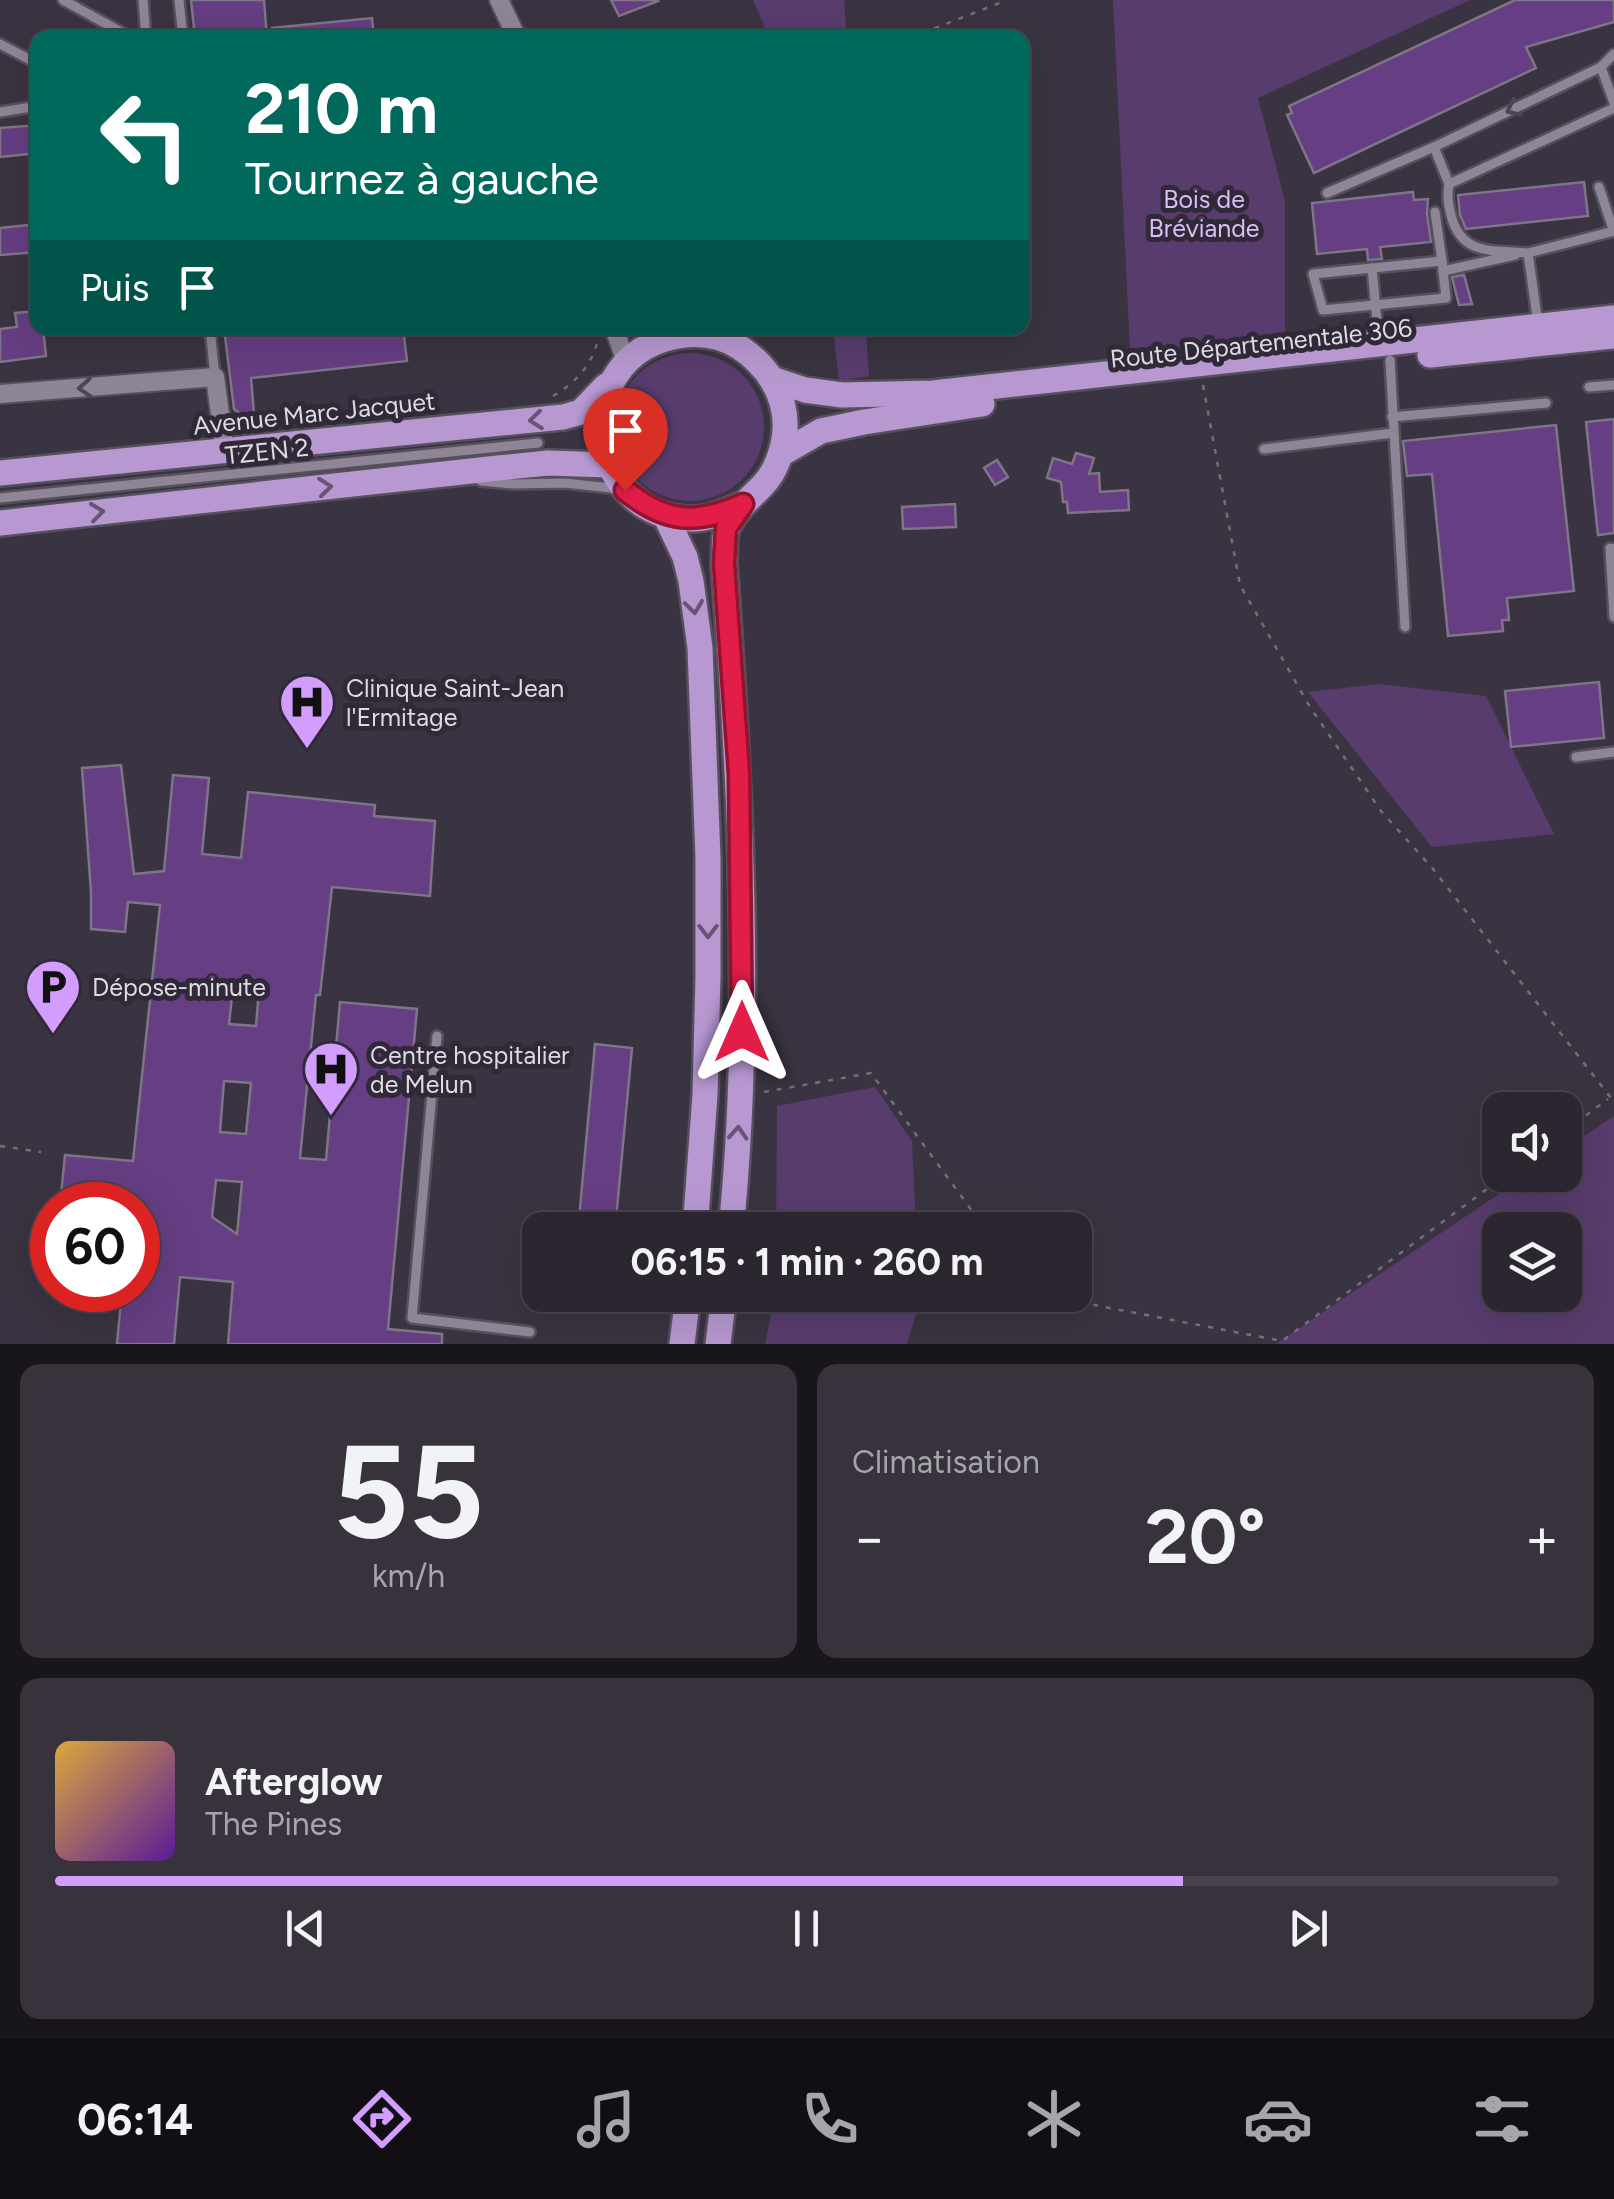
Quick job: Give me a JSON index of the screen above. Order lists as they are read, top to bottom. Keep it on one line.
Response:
{"streets":{"main road":["Route Départementale 306","Avenue Marc Jacquet"],"lane":["TZEN 2"]},"parks":["Bois de Bréviande"],"places":{"hospital":["Clinique Saint-Jean l'Ermitage","Centre hospitalier de Melun"],"parking":["Dépose-minute"]},"page":{"turn":["210 m","Tournez à gauche"],"then":"Puis","limit":"60","trip":"06:15 · 1 min · 260 m","tile":[["55","km/h"],"Climatisation"],"heat":["−","20°","+"],"song":["Afterglow","The Pines"],"tabs":"06:14"}}
